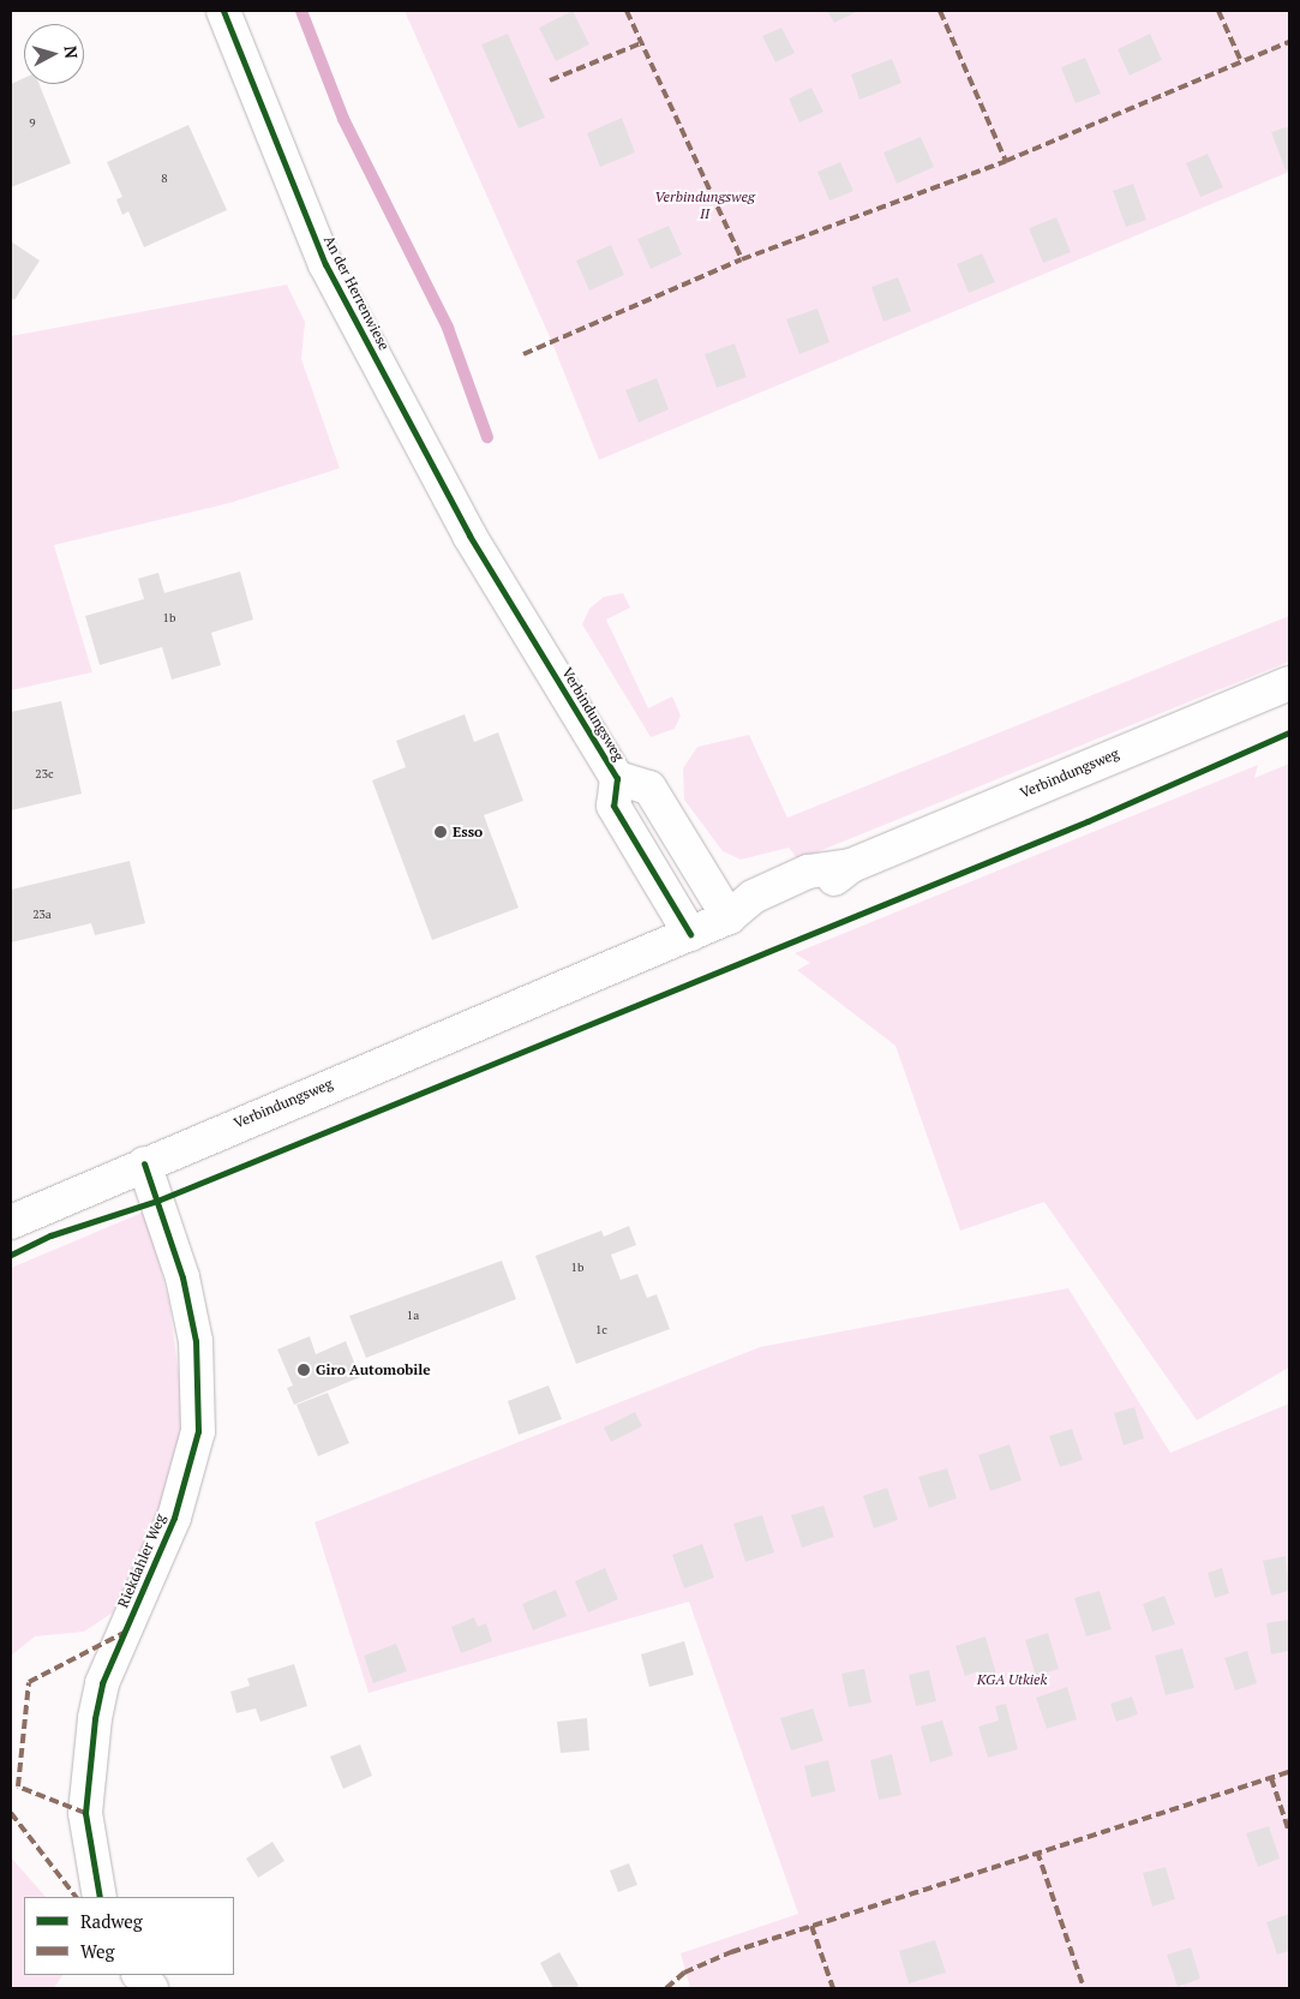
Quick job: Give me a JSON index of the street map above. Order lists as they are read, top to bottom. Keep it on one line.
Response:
{"streets":{"street":["An der Herrenwiese","Verbindungsweg","Riekdahler Weg"]},"crossings":[["An der Herrenwiese","Verbindungsweg"],["Verbindungsweg","Riekdahler Weg"]],"parks":["Verbindungsweg II","KGA Utkiek"],"places":["Esso","Giro Automobile"],"house_numbers":["9","8","1b","23c","23a","1b","1a","1c"],"legend":["Radweg","Weg"],"north":"right"}
